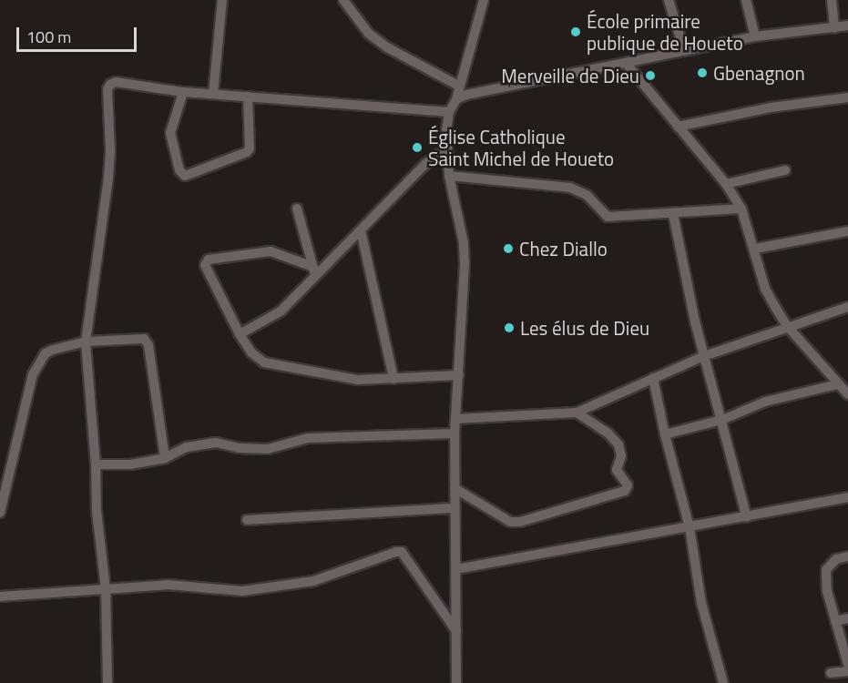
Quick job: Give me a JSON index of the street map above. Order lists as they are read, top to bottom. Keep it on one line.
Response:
{"places":["École primaire publique de Houeto","Gbenagnon","Merveille de Dieu","Église Catholique Saint Michel de Houeto","Chez Diallo","Les élus de Dieu"],"scale_bar":"100 m"}
